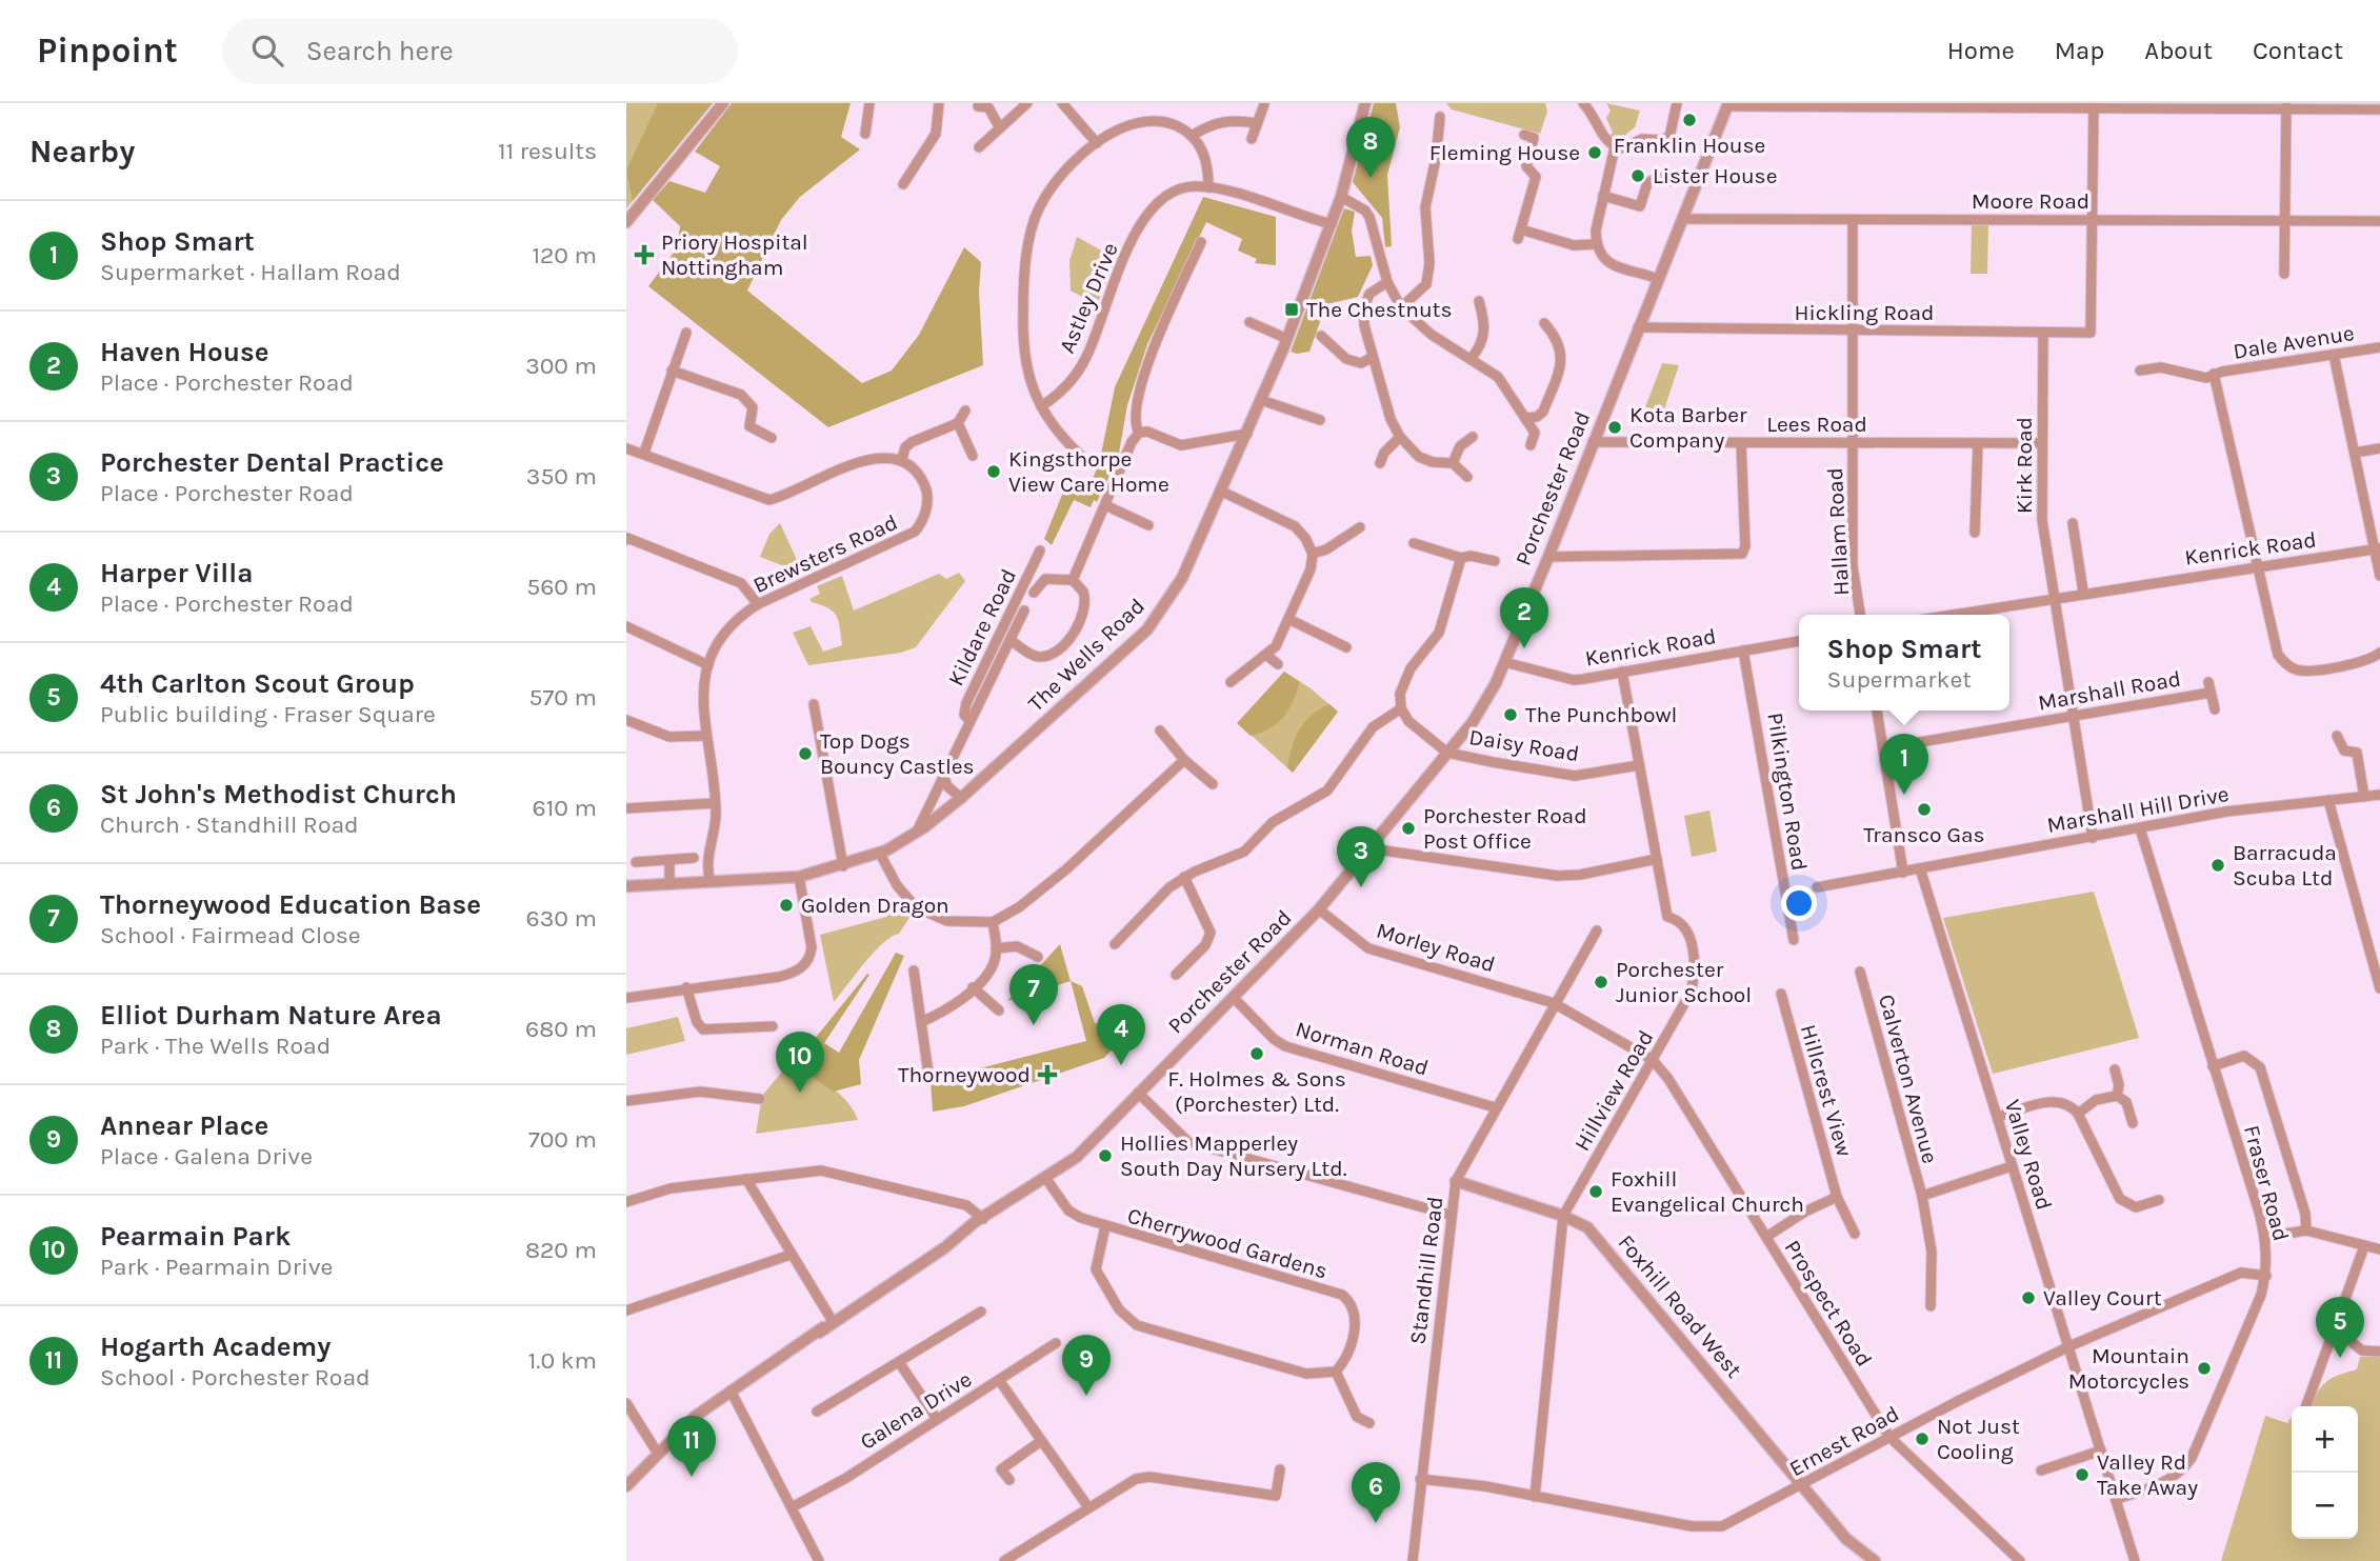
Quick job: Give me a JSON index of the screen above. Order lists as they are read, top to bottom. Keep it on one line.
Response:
{"streets":{"street":["Moore Road","Astley Drive","Hickling Road","Dale Avenue","Lees Road","Kirk Road","Porchester Road","Hallam Road","Kenrick Road","Brewsters Road","Kildare Road","The Wells Road","Marshall Road","Daisy Road","Pilkington Road","Marshall Hill Drive","Morley Road","Norman Road","Calverton Avenue","Hillview Road","Hillcrest View","Valley Road","Fraser Road","Cherrywood Gardens","Standhill Road","Prospect Road","Foxhill Road West","Galena Drive","Ernest Road"]},"crossings":[["Moore Road","Hickling Road"],["Moore Road","Porchester Road"],["Moore Road","Hallam Road"],["Astley Drive","The Wells Road"],["Hickling Road","Kirk Road"],["Hickling Road","Porchester Road"],["Hickling Road","Hallam Road"],["Lees Road","Kirk Road"],["Lees Road","Porchester Road"],["Lees Road","Hallam Road"],["Kirk Road","Kenrick Road"],["Kirk Road","Marshall Road"],["Kirk Road","Marshall Hill Drive"],["Porchester Road","Kenrick Road"],["Porchester Road","Daisy Road"],["Porchester Road","Morley Road"],["Porchester Road","Norman Road"],["Porchester Road","Cherrywood Gardens"],["Kenrick Road","Pilkington Road"],["Kenrick Road","Hillview Road"],["Brewsters Road","The Wells Road"],["Kildare Road","The Wells Road"],["Daisy Road","Hillview Road"],["Marshall Hill Drive","Valley Road"],["Marshall Hill Drive","Fraser Road"],["Morley Road","Standhill Road"],["Morley Road","Prospect Road"],["Norman Road","Standhill Road"],["Calverton Avenue","Valley Road"],["Hillview Road","Prospect Road"],["Hillview Road","Foxhill Road West"],["Hillview Road","Ernest Road"],["Valley Road","Fraser Road"],["Valley Road","Ernest Road"],["Fraser Road","Ernest Road"],["Standhill Road","Prospect Road"],["Standhill Road","Foxhill Road West"],["Standhill Road","Ernest Road"],["Prospect Road","Ernest Road"],["Foxhill Road West","Ernest Road"]],"places":{"other":["Franklin House","Fleming House","Lister House","Kota Barber Company","Kingsthorpe View Care Home","The Punchbowl","Top Dogs Bouncy Castles","Transco Gas","Porchester Road Post Office","Barracuda Scuba Ltd","Golden Dragon","Porchester Junior School","F. Holmes & Sons (Porchester) Ltd.","Hollies Mapperley South Day Nursery Ltd.","Foxhill Evangelical Church","Valley Court","Mountain Motorcycles","Not Just Cooling","Valley Rd Take Away"],"health":["Priory Hospital Nottingham","Thorneywood"],"transit":["The Chestnuts"]},"page":{"header":"Pinpoint","search":"Search here","nav":["Home","Map","About","Contact"],"heading":["Nearby","11 results"],"pins":["8","2","1","3","7","4","10","5","9","11","6"],"list":[{"mark":"1","name":"Shop Smart","note":"Supermarket · Hallam Road","value":"120 m"},{"mark":"2","name":"Haven House","note":"Place · Porchester Road","value":"300 m"},{"mark":"3","name":"Porchester Dental Practice","note":"Place · Porchester Road","value":"350 m"},{"mark":"4","name":"Harper Villa","note":"Place · Porchester Road","value":"560 m"},{"mark":"5","name":"4th Carlton Scout Group","note":"Public building · Fraser Square","value":"570 m"},{"mark":"6","name":"St John's Methodist Church","note":"Church · Standhill Road","value":"610 m"},{"mark":"7","name":"Thorneywood Education Base","note":"School · Fairmead Close","value":"630 m"},{"mark":"8","name":"Elliot Durham Nature Area","note":"Park · The Wells Road","value":"680 m"},{"mark":"9","name":"Annear Place","note":"Place · Galena Drive","value":"700 m"},{"mark":"10","name":"Pearmain Park","note":"Park · Pearmain Drive","value":"820 m"},{"mark":"11","name":"Hogarth Academy","note":"School · Porchester Road","value":"1.0 km"}],"popup":["Shop Smart","Supermarket"],"map_buttons":["+","−"]}}
